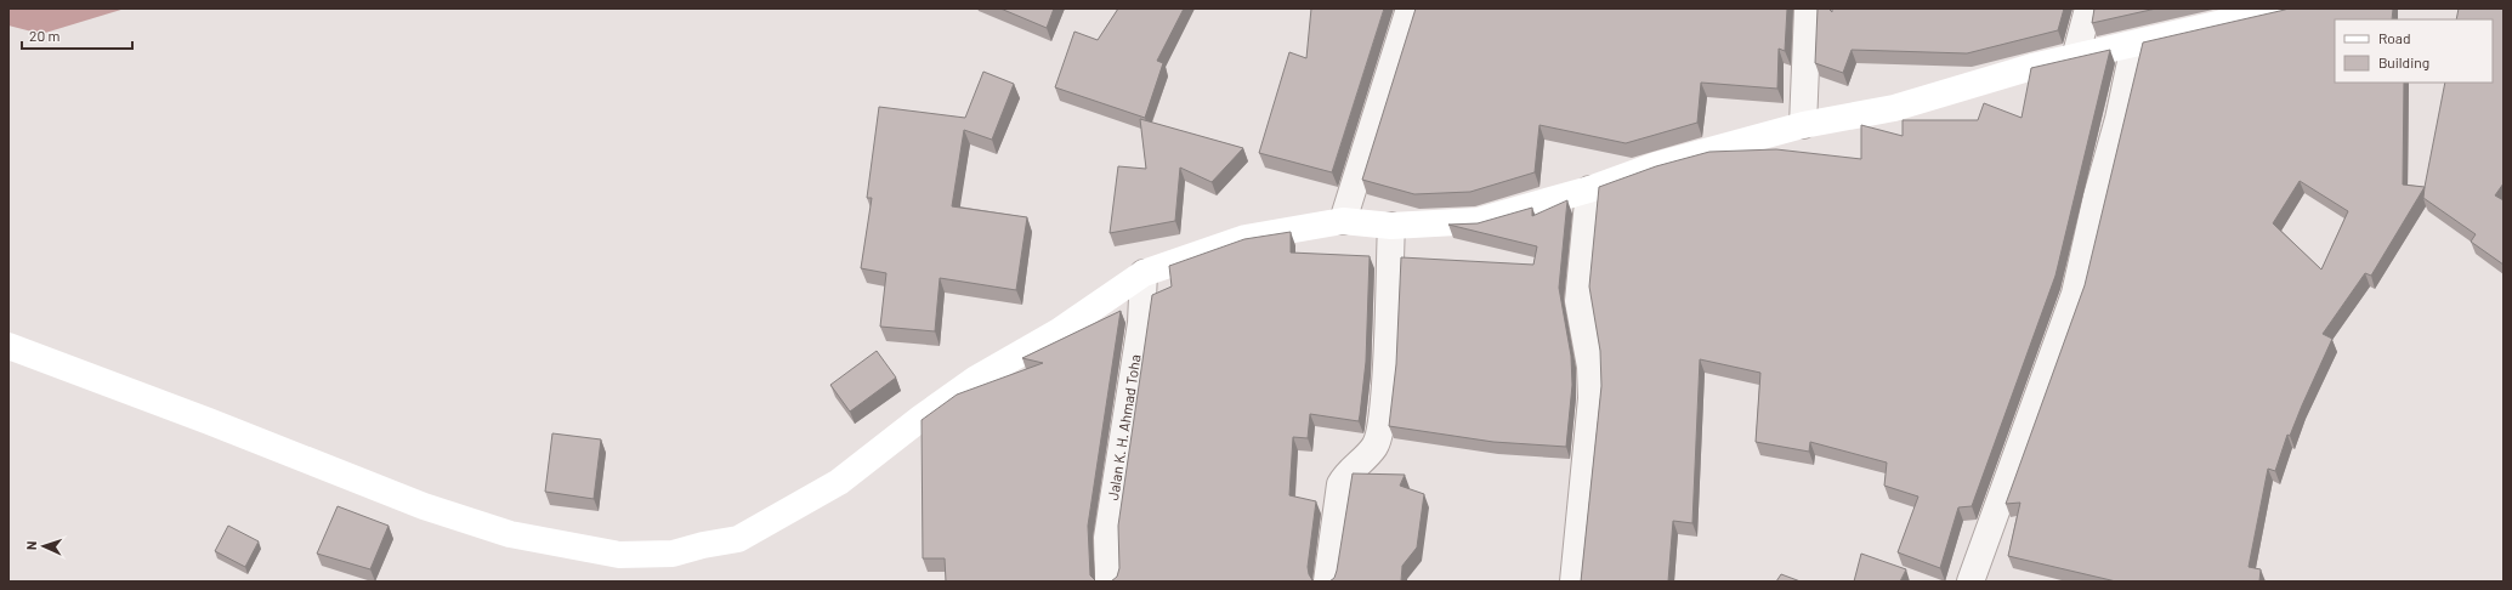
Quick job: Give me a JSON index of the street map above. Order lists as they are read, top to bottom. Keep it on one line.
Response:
{"streets":{"street":["Jalan K. H. Ahmad Toha"]},"legend":["Road","Building"],"scale_bar":"20 m","north":"left"}
